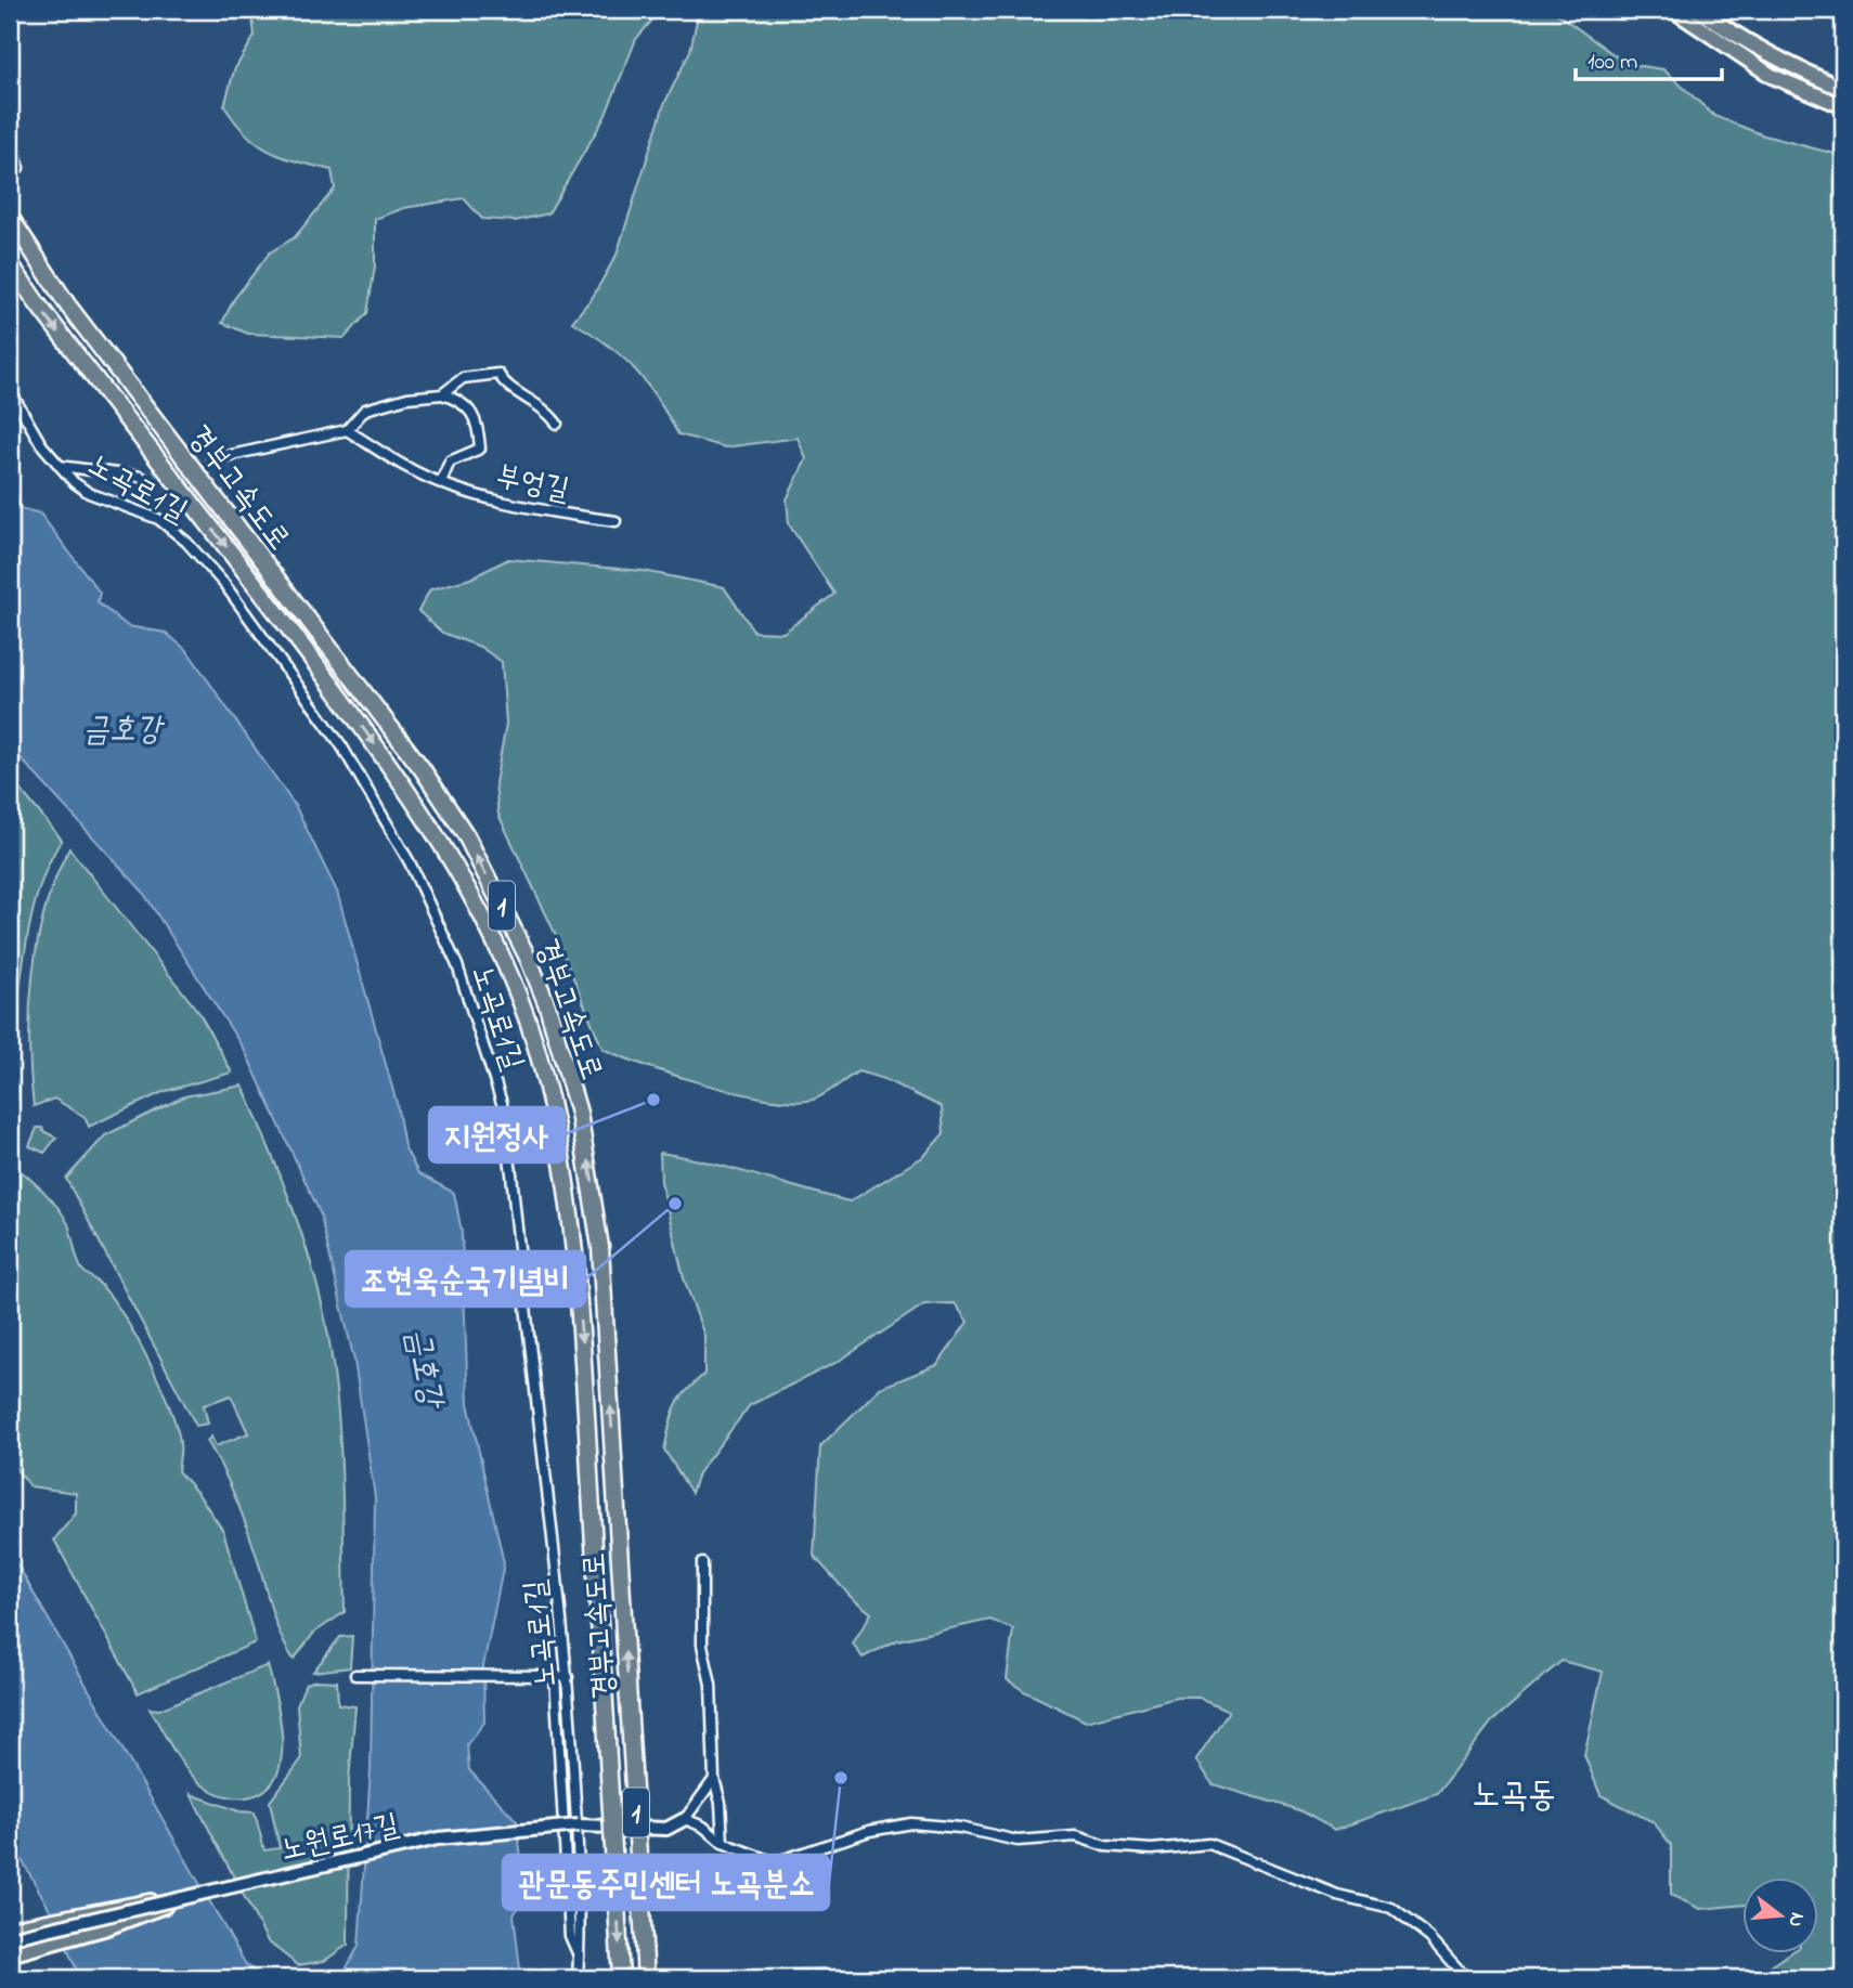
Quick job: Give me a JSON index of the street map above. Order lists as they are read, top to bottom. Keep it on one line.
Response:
{"streets":{"highway":["경부고속도로","1"],"main road":["노원로17길"],"street":["부엉길","노곡로1길"]},"crossings":[["노곡로1길","노원로17길"]],"districts":["노곡동"],"water":["금호강"],"places":["지원정사","조현욱순국기념비","관문동주민센터 노곡분소"],"scale_bar":"100 m","north":"right"}
